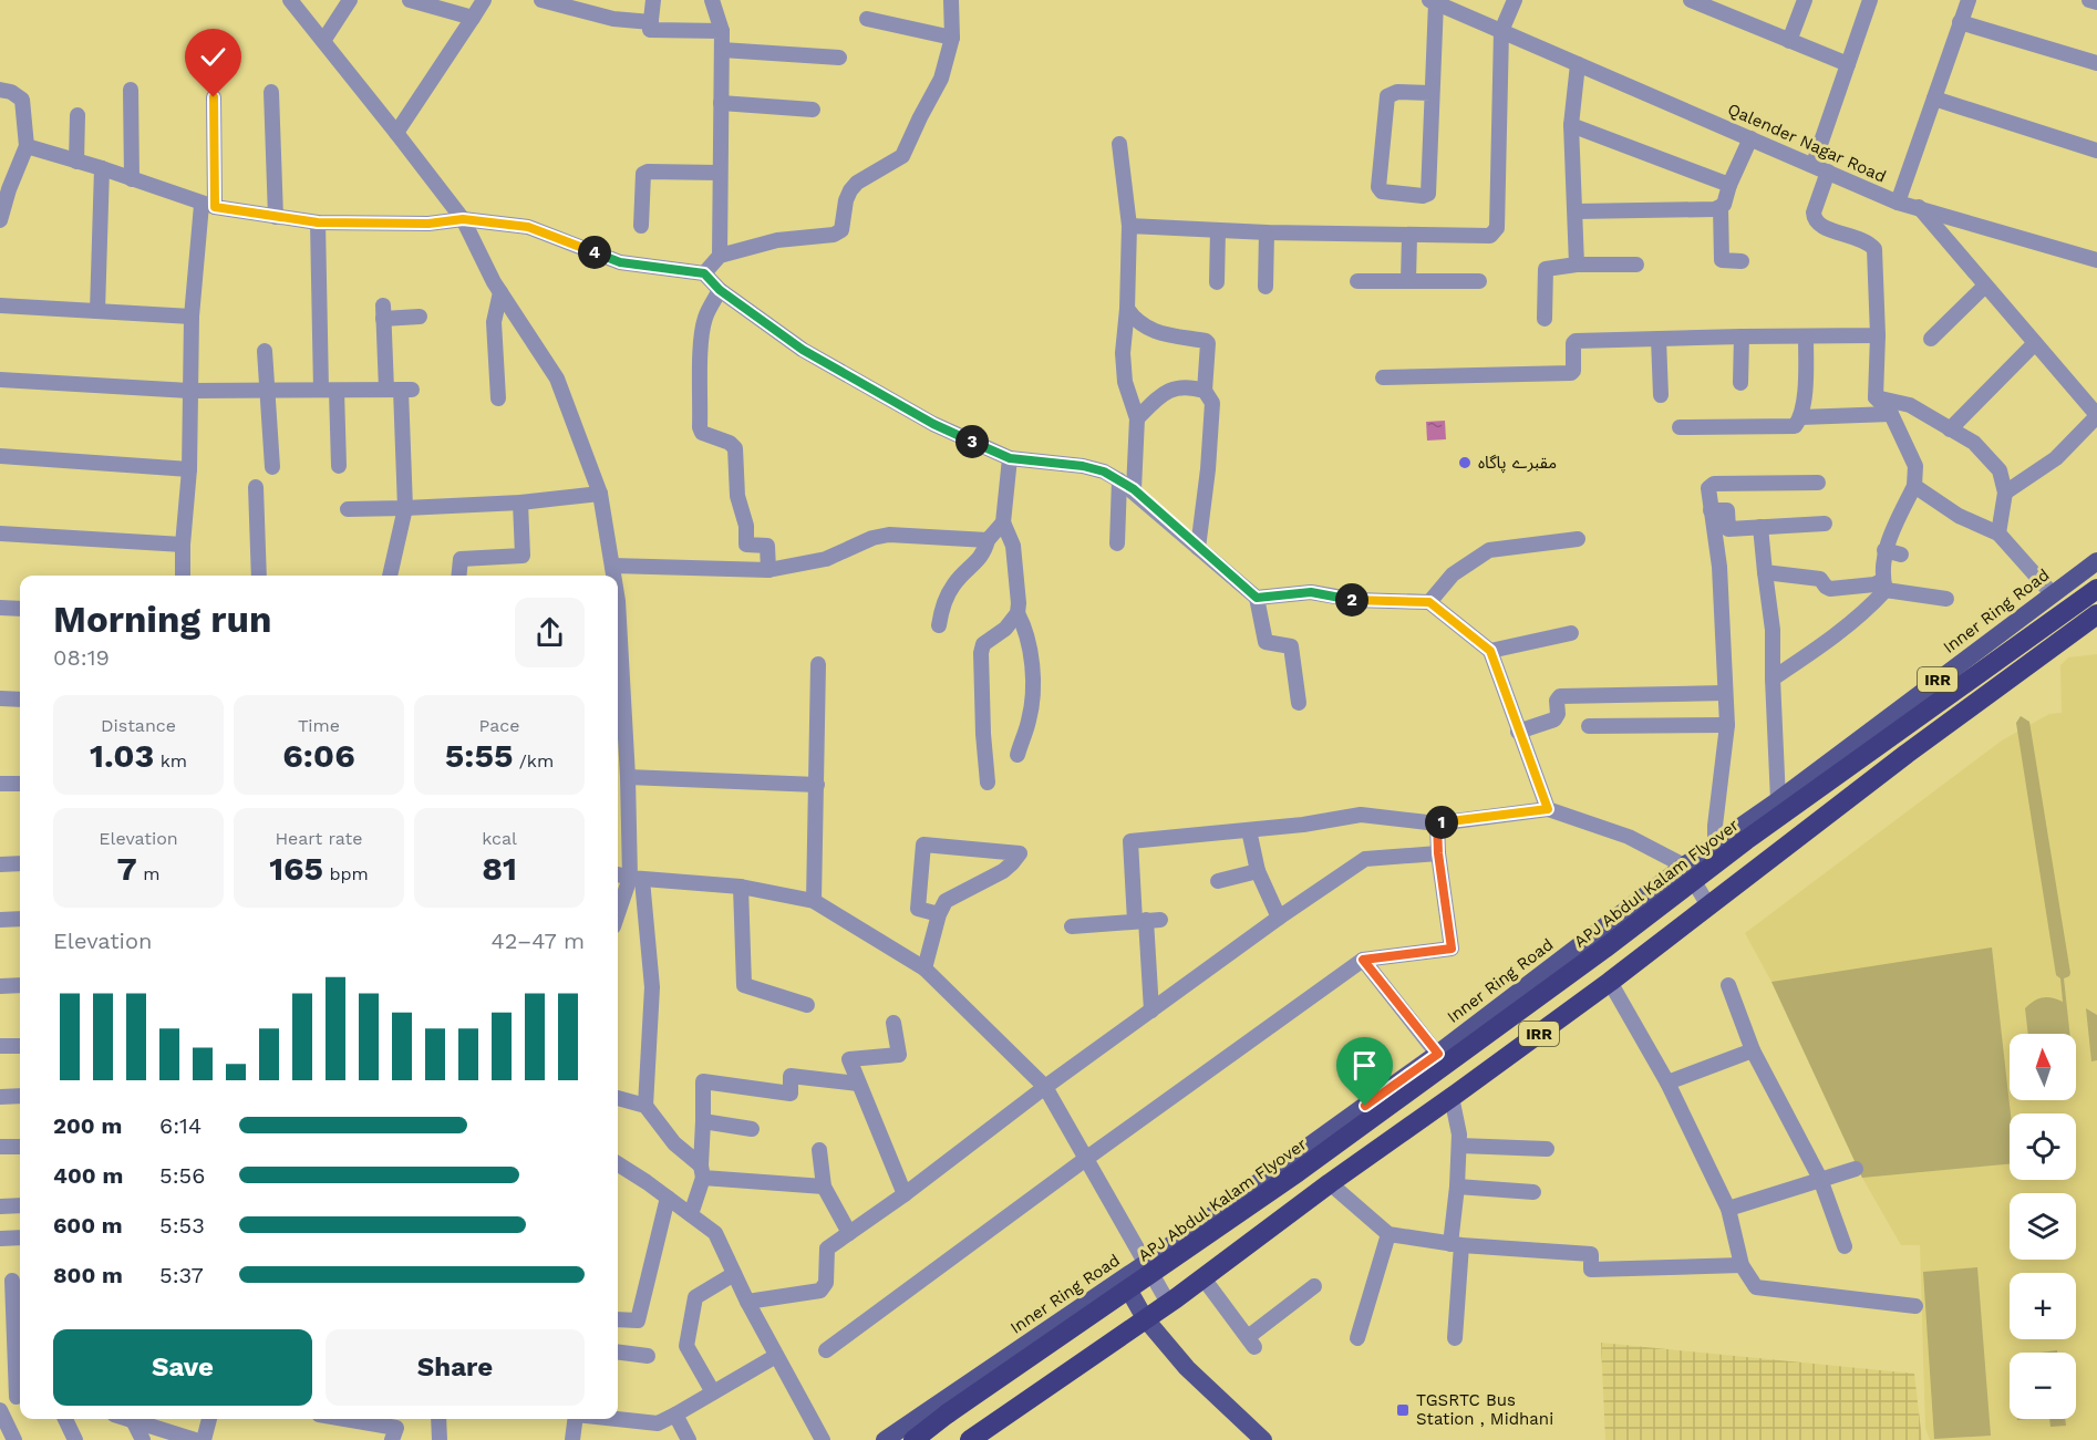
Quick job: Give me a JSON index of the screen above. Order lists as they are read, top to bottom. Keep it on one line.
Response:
{"streets":{"highway":["IRR","APJ Abdul Kalam Flyover"],"main road":["Inner Ring Road"],"street":["Qalender Nagar Road"]},"places":{"other":["مقبرے پاگاہ"],"transit":["TGSRTC Bus Station , Midhani"]},"north":"top","page":{"pins":["4","3","2","1"],"heading":["Morning run","08:19"],"stats":[["Distance","1.03 km"],["Time","6:06"],["Pace","5:55 /km"],["Elevation","7 m"],["Heart rate","165 bpm"],["kcal","81"]],"chart":["Elevation","42–47 m"],"map_buttons":["+","−"],"list":[{"name":"200 m","note":"6:14"},{"name":"400 m","note":"5:56"},{"name":"600 m","note":"5:53"},{"name":"800 m","note":"5:37"}],"buttons":["Save","Share"]}}
